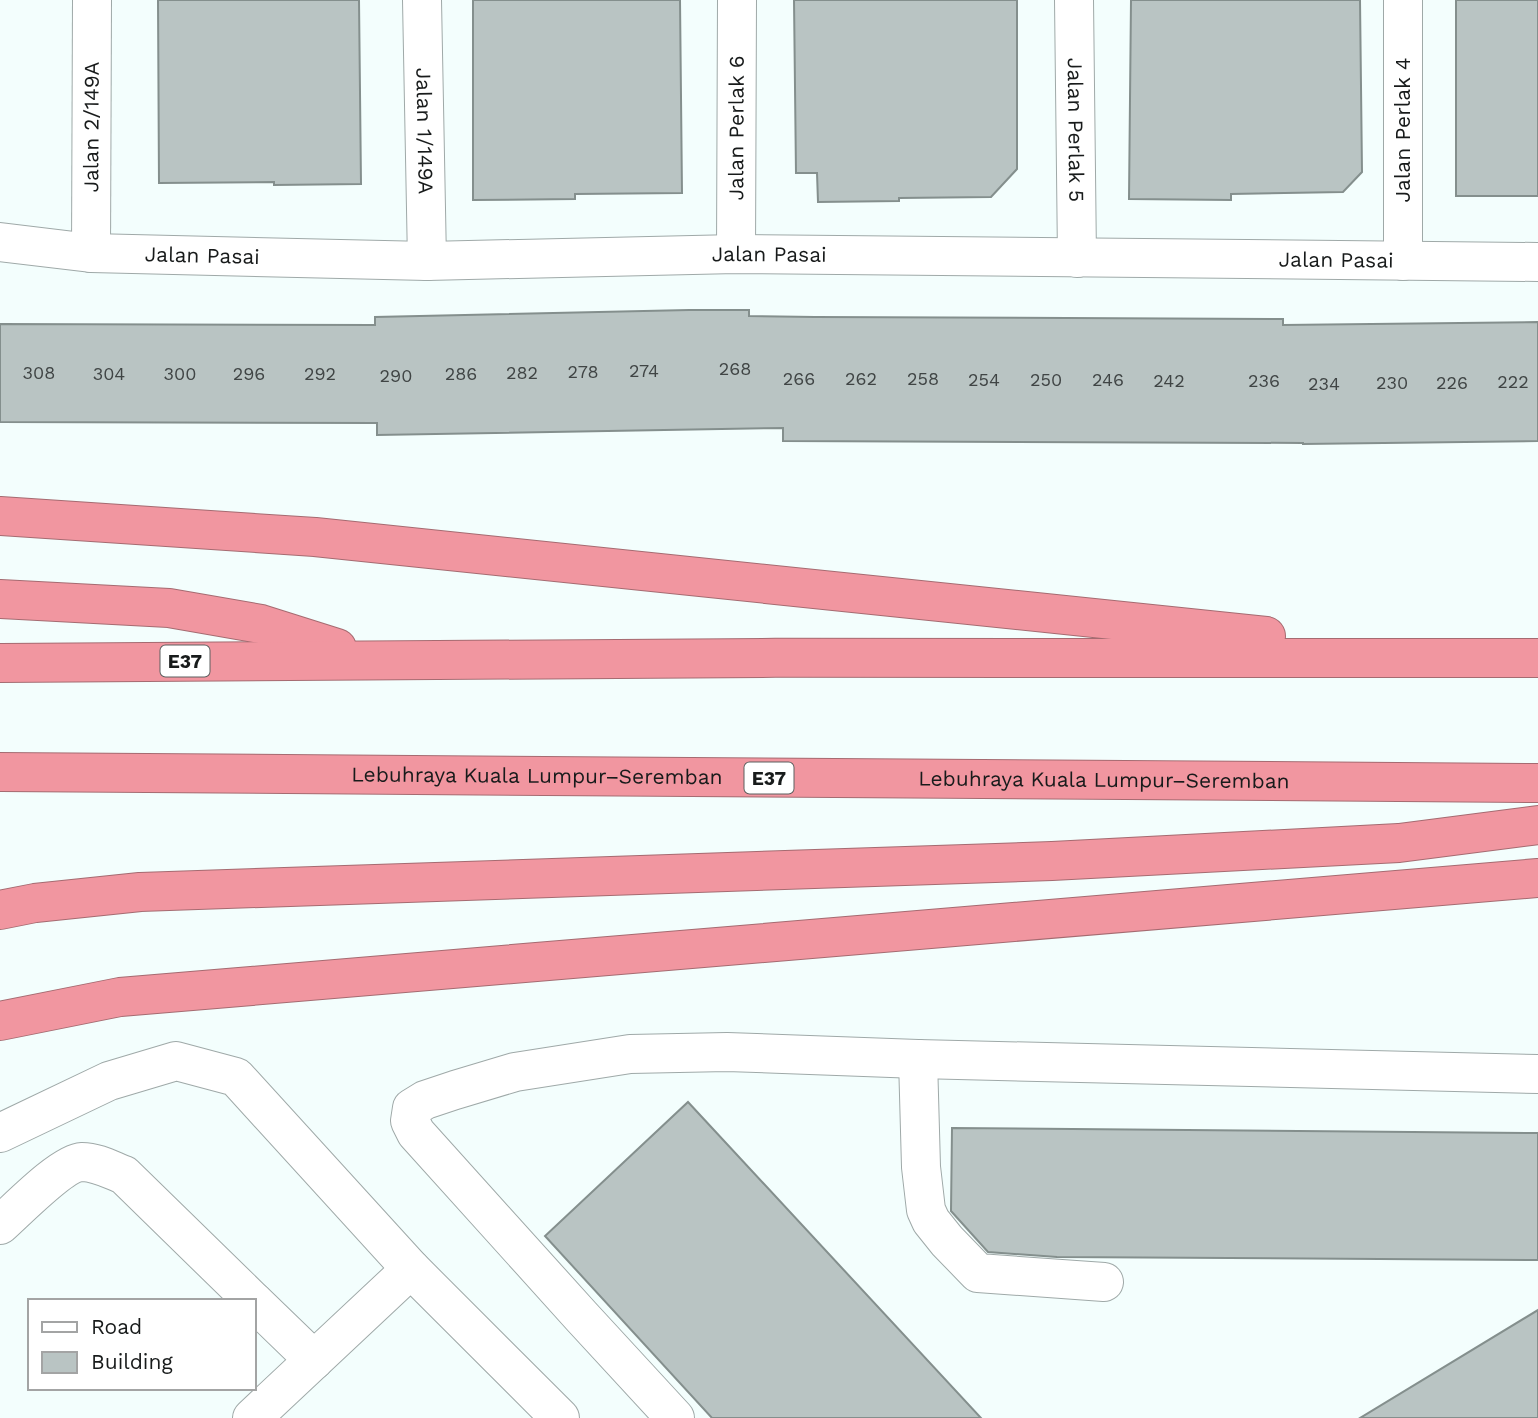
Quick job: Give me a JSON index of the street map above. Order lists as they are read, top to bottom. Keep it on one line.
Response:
{"streets":{"highway":["E37","Lebuhraya Kuala Lumpur–Seremban"],"street":["Jalan 2/149A","Jalan Perlak 6","Jalan Perlak 5","Jalan 1/149A","Jalan Perlak 4","Jalan Pasai"]},"crossings":[["Jalan 2/149A","Jalan Pasai"],["Jalan Perlak 6","Jalan Pasai"],["Jalan Perlak 5","Jalan Pasai"],["Jalan 1/149A","Jalan Pasai"],["Jalan Perlak 4","Jalan Pasai"]],"house_numbers":["268","274","278","308","282","304","300","296","292","286","290","266","262","258","254","250","246","242","236","222","230","226","234"],"legend":["Road","Building"]}
